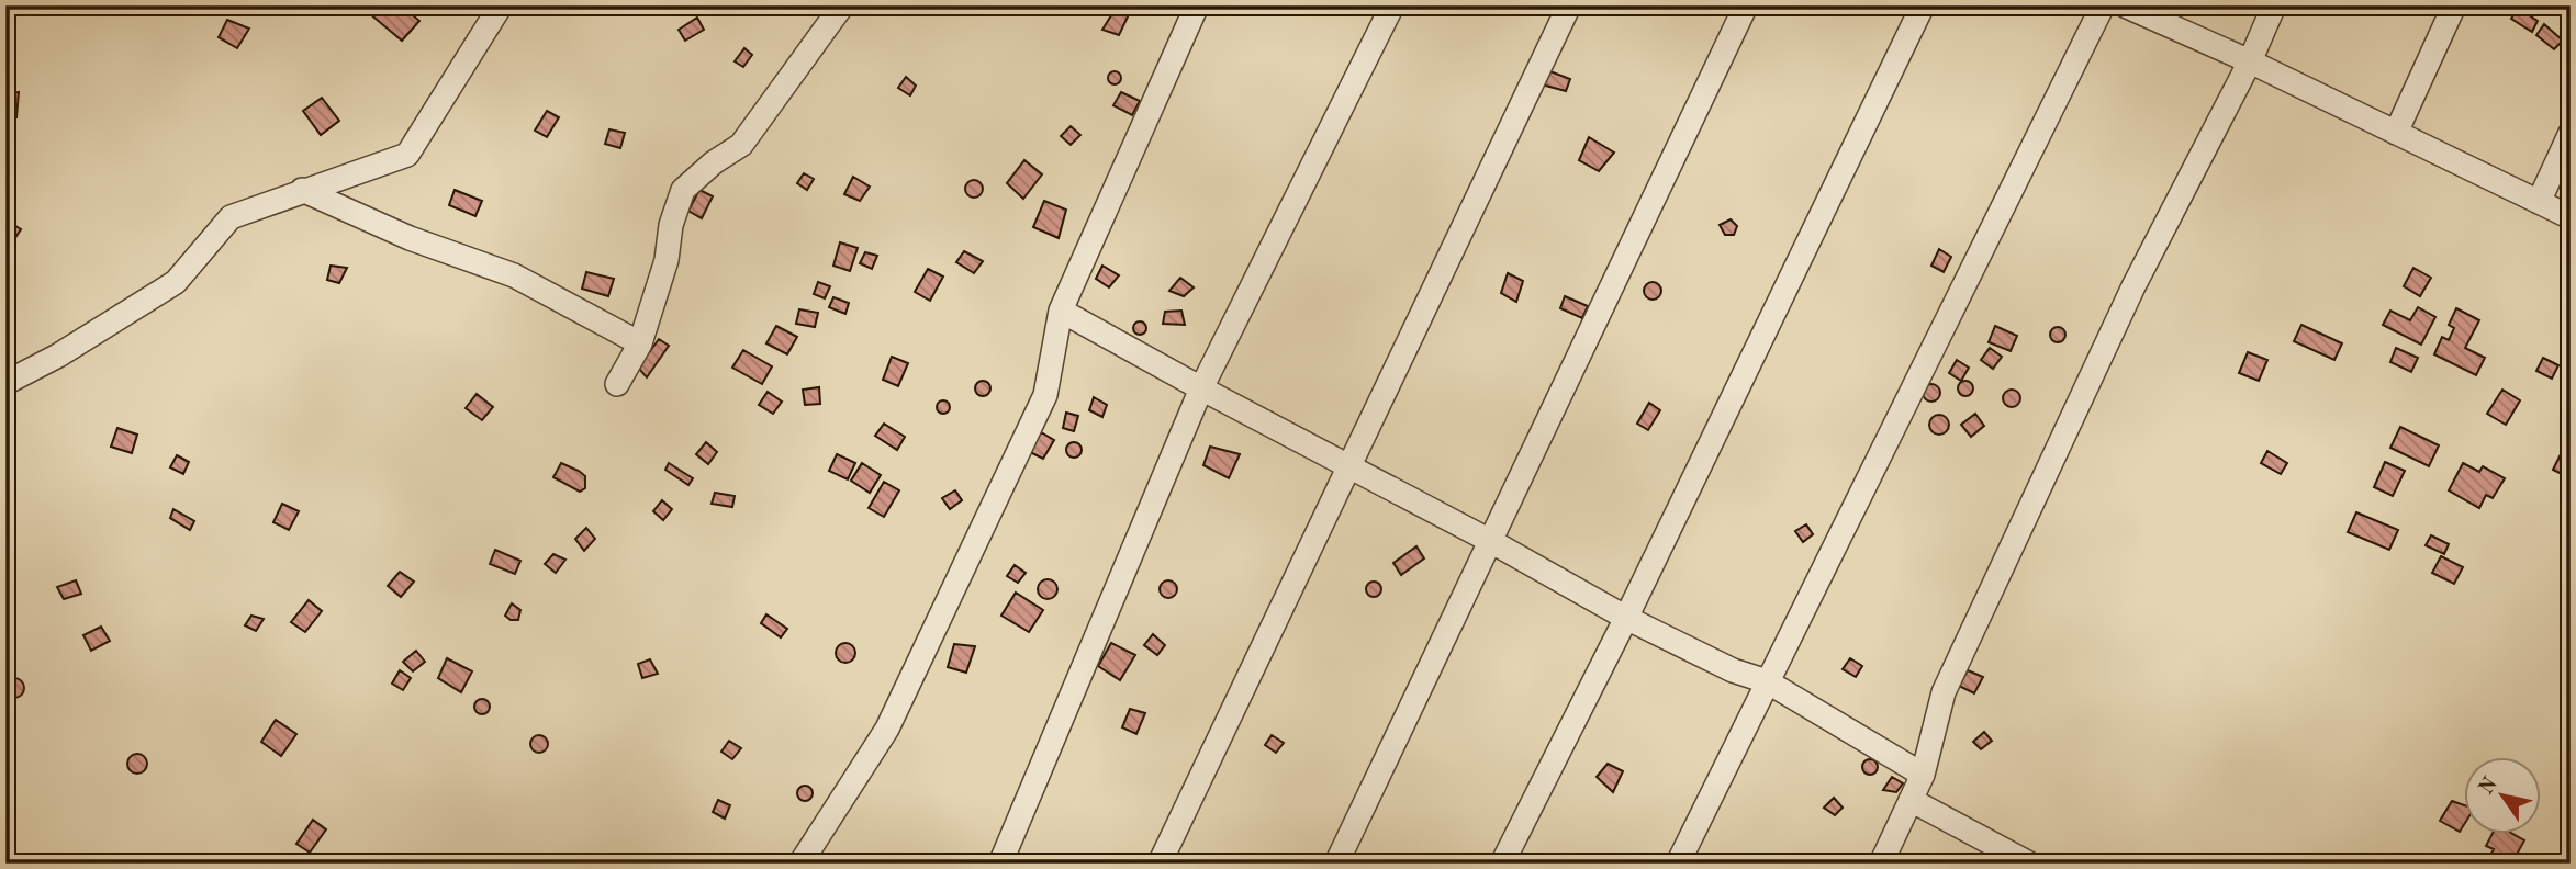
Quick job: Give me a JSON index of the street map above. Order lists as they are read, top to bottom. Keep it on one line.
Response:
{"north":"top left"}
